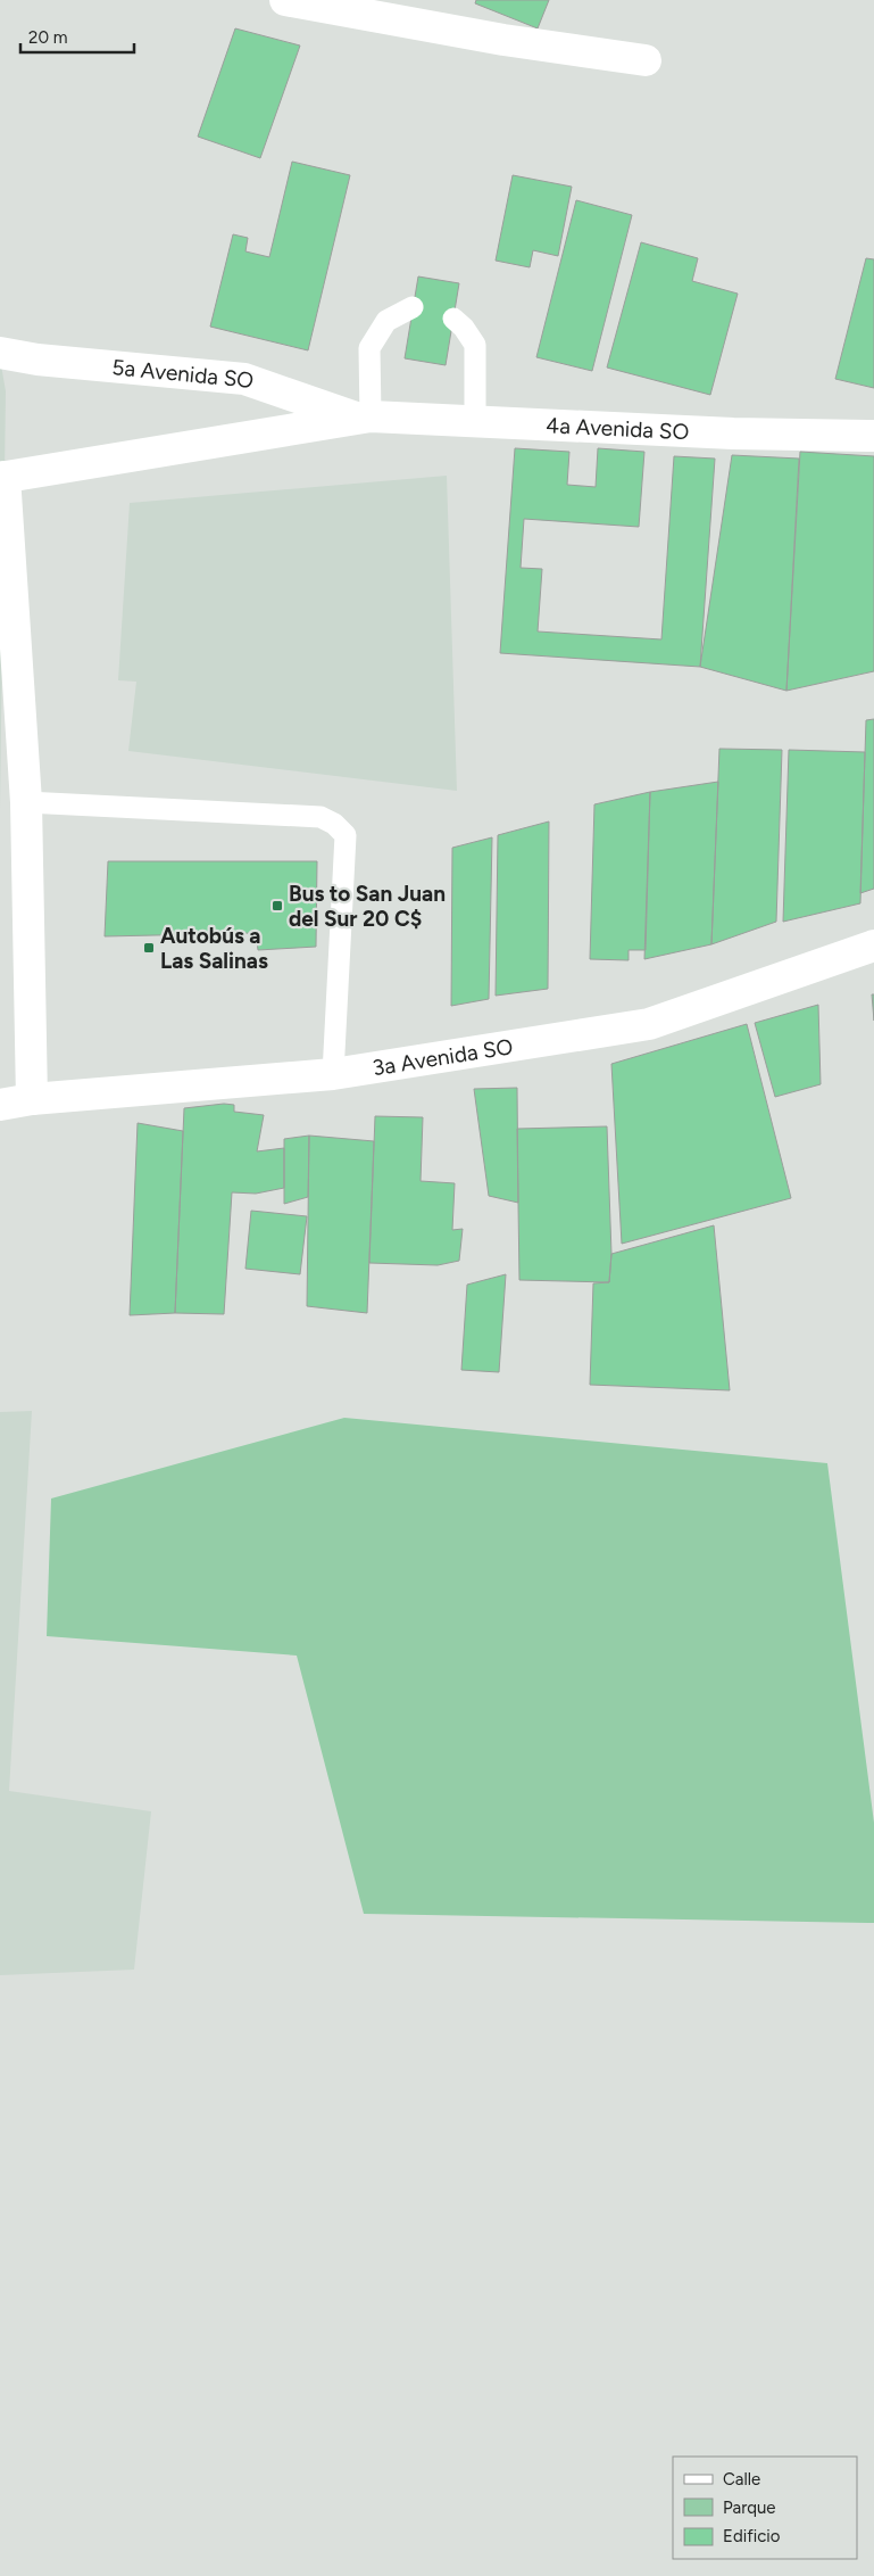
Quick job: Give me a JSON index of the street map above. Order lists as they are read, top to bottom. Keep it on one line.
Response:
{"streets":{"street":["5a Avenida SO","4a Avenida SO","3a Avenida SO"]},"crossings":[["5a Avenida SO","4a Avenida SO"]],"places":{"transit":["Bus to San Juan del Sur 20 C$","Autobús a Las Salinas"]},"legend":["Calle","Parque","Edificio"],"scale_bar":"20 m"}
